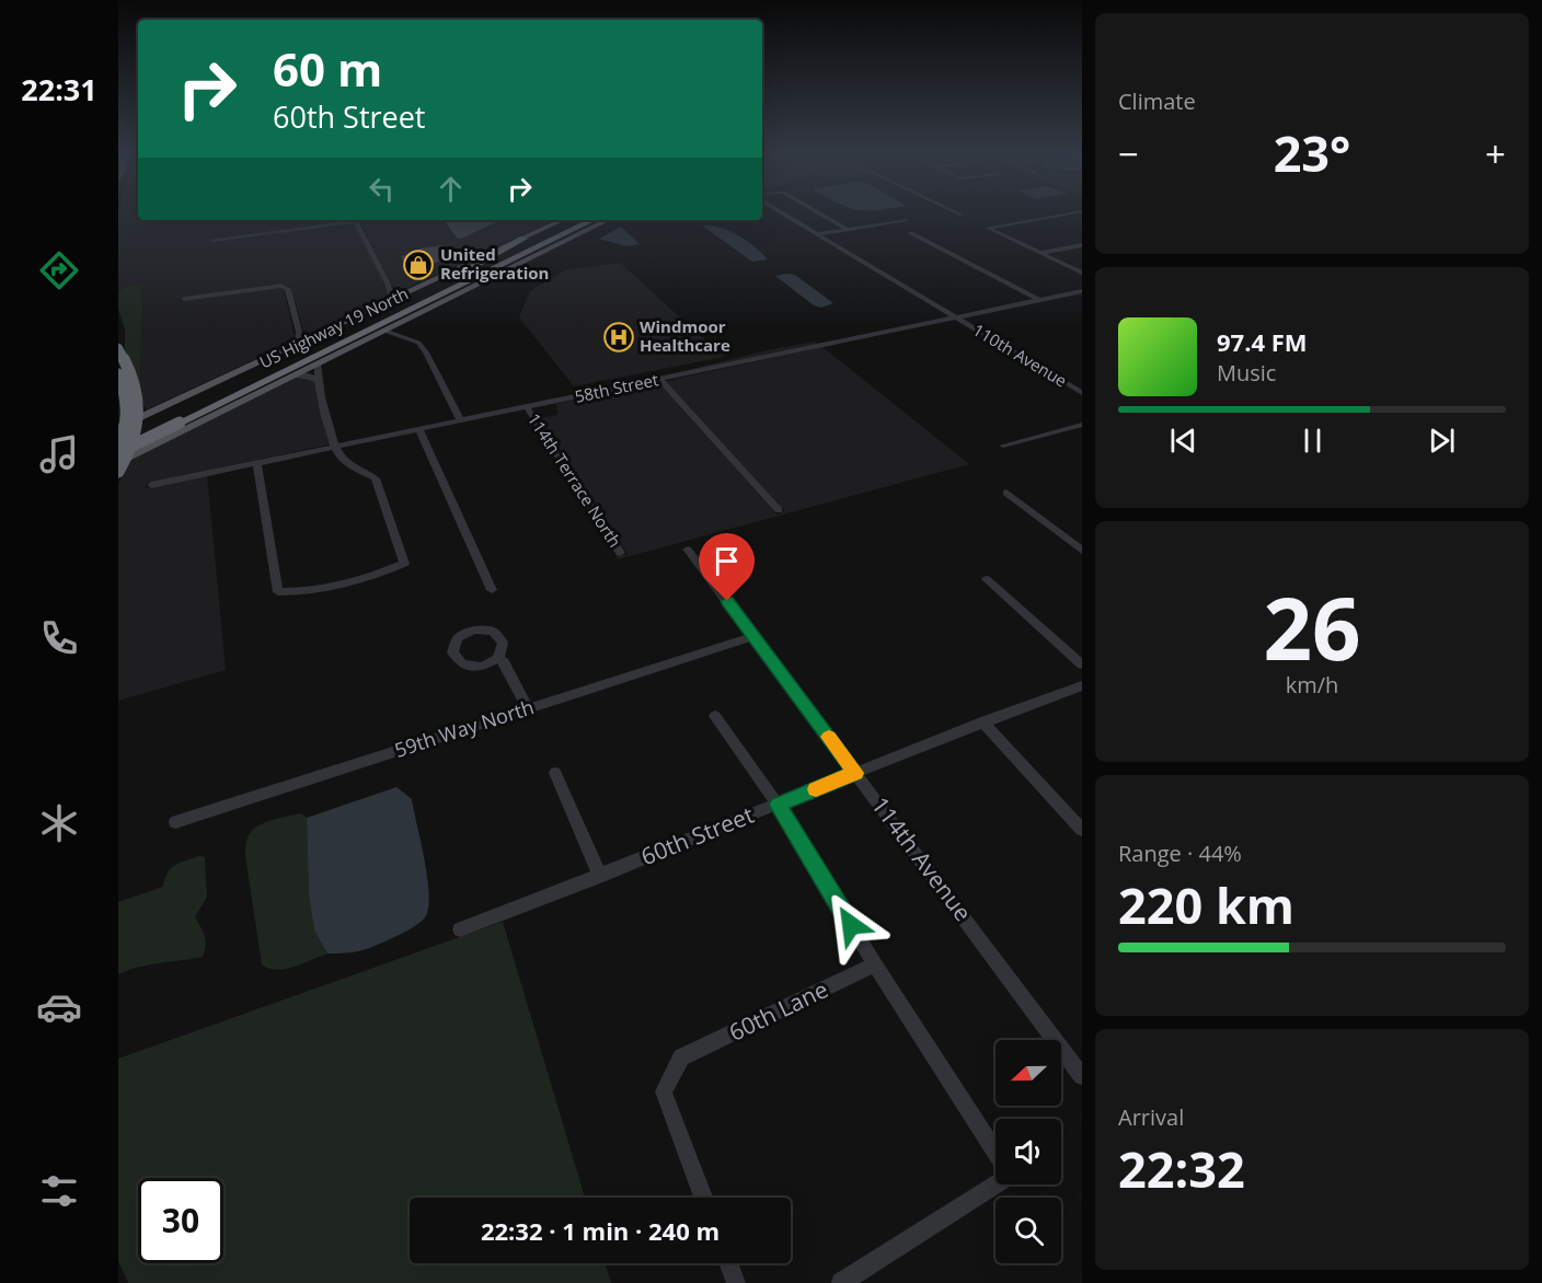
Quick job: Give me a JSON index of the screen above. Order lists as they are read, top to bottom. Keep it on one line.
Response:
{"streets":{"highway":["US Highway 19 North"],"street":["110th Avenue","58th Street","114th Terrace North","59th Way North","60th Street","114th Avenue","60th Lane"]},"crossings":[["110th Avenue","58th Street"],["58th Street","114th Terrace North"],["59th Way North","114th Avenue"],["60th Street","114th Avenue"]],"places":{"shop":["United Refrigeration"],"hospital":["Windmoor Healthcare"]},"north":"left","page":{"tabs":"22:31","tile":["Climate",["26","km/h"],["Range · 44%","220 km"],["Arrival","22:32"]],"turn":["60 m","60th Street"],"heat":["−","23°","+"],"song":["97.4 FM","Music"],"limit":"30","trip":"22:32 · 1 min · 240 m"}}
